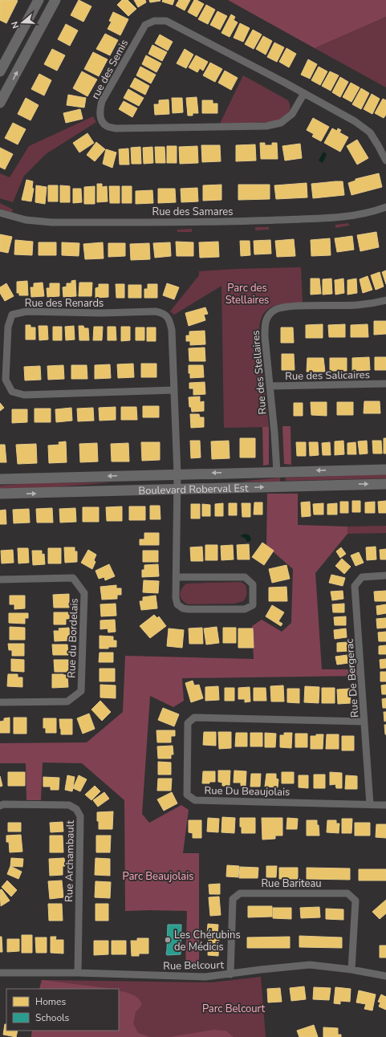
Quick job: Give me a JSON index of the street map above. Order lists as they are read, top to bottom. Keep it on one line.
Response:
{"streets":{"street":["rue des Semis","Rue des Samares","Rue des Renards","Rue des Stellaires","Rue des Salicaires","Boulevard Roberval Est","Rue du Bordelais","Rue De Bergerac","Rue Du Beaujolais","Rue Archambault","Rue Bariteau","Rue Belcourt"]},"crossings":[["Rue des Renards","Boulevard Roberval Est"],["Rue des Stellaires","Rue des Salicaires"],["Rue des Stellaires","Boulevard Roberval Est"],["Rue De Bergerac","Rue Du Beaujolais"],["Rue Archambault","Rue Belcourt"],["Rue Bariteau","Rue Belcourt"]],"parks":["Parc des Stellaires","Parc Beaujolais","Parc Belcourt"],"places":["Les Chérubins de Médicis"],"legend":["Homes","Schools"],"north":"left"}
